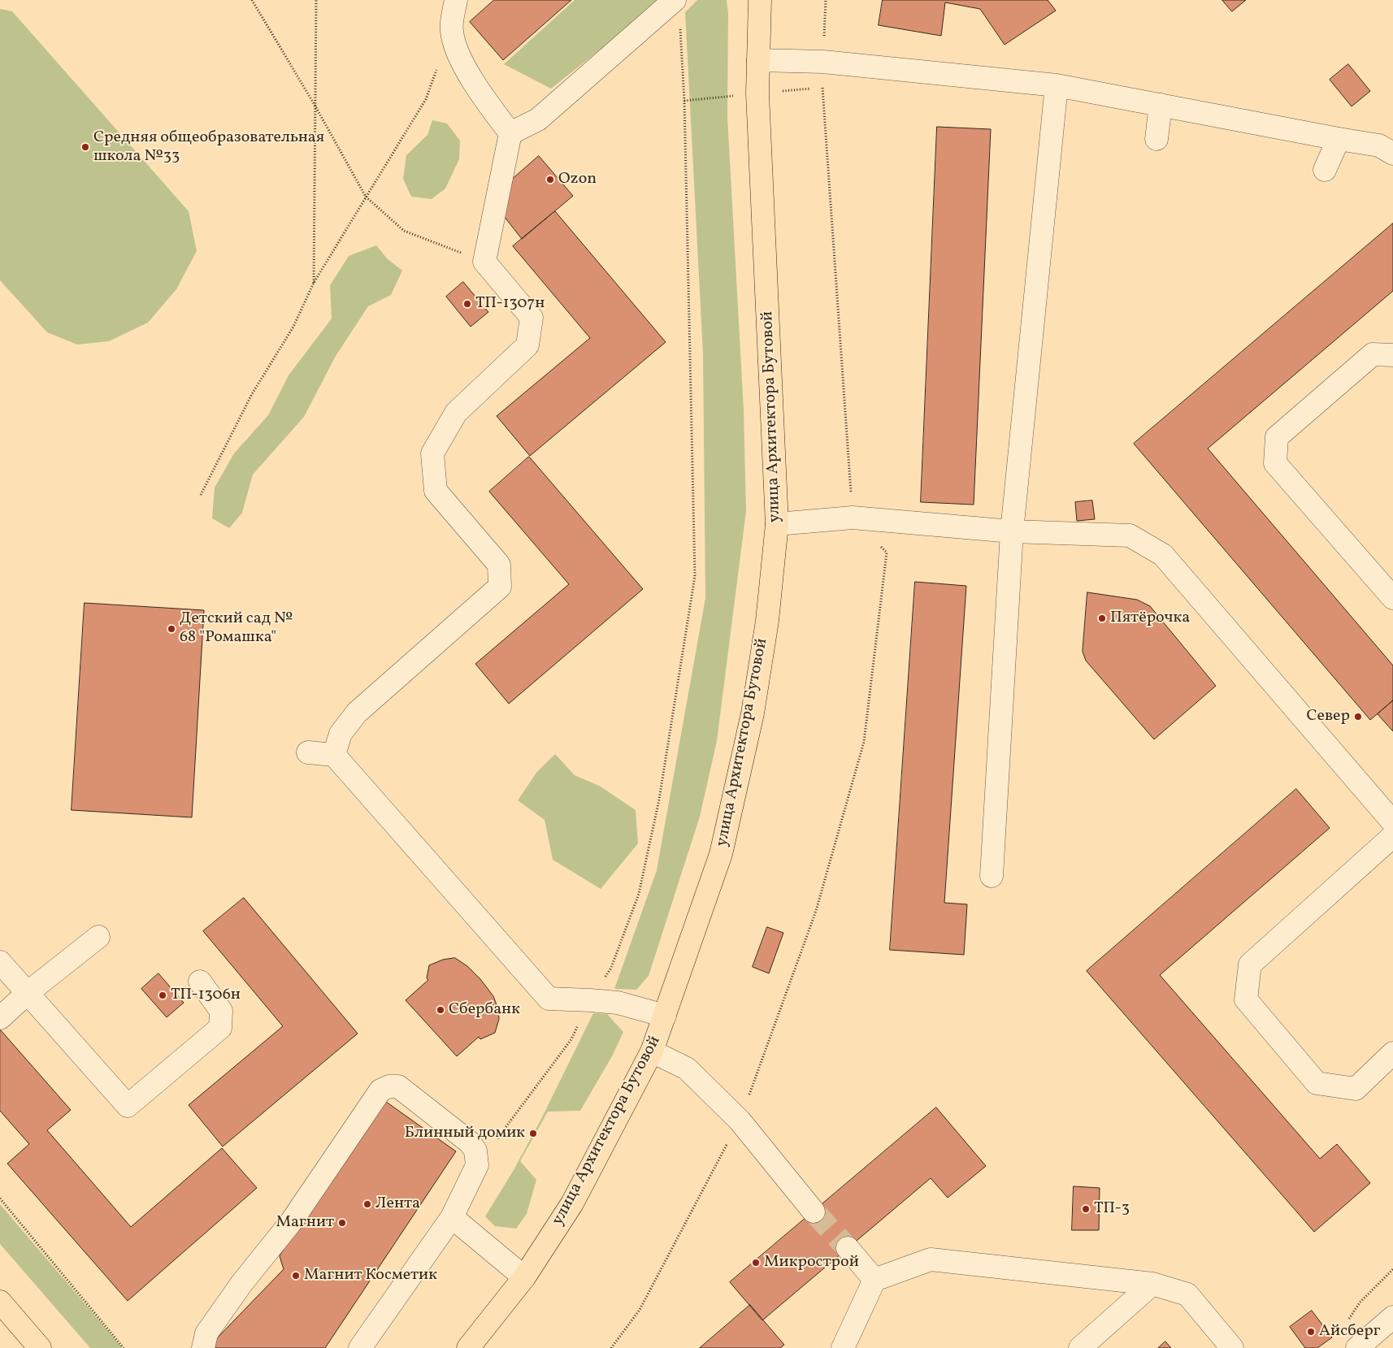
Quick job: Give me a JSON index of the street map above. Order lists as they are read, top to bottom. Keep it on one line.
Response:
{"streets":{"main road":["улица Архитектора Бутовой"]},"places":["Средняя общеобразовательная школа №33","Ozon","ТП-1307н","Пятёрочка","Детский сад № 68 \"Ромашка\"","Север","ТП-1306н","Сбербанк","Блинный домик","Лента","ТП-3","Магнит","Микрострой","Магнит Косметик","Айсберг"]}
